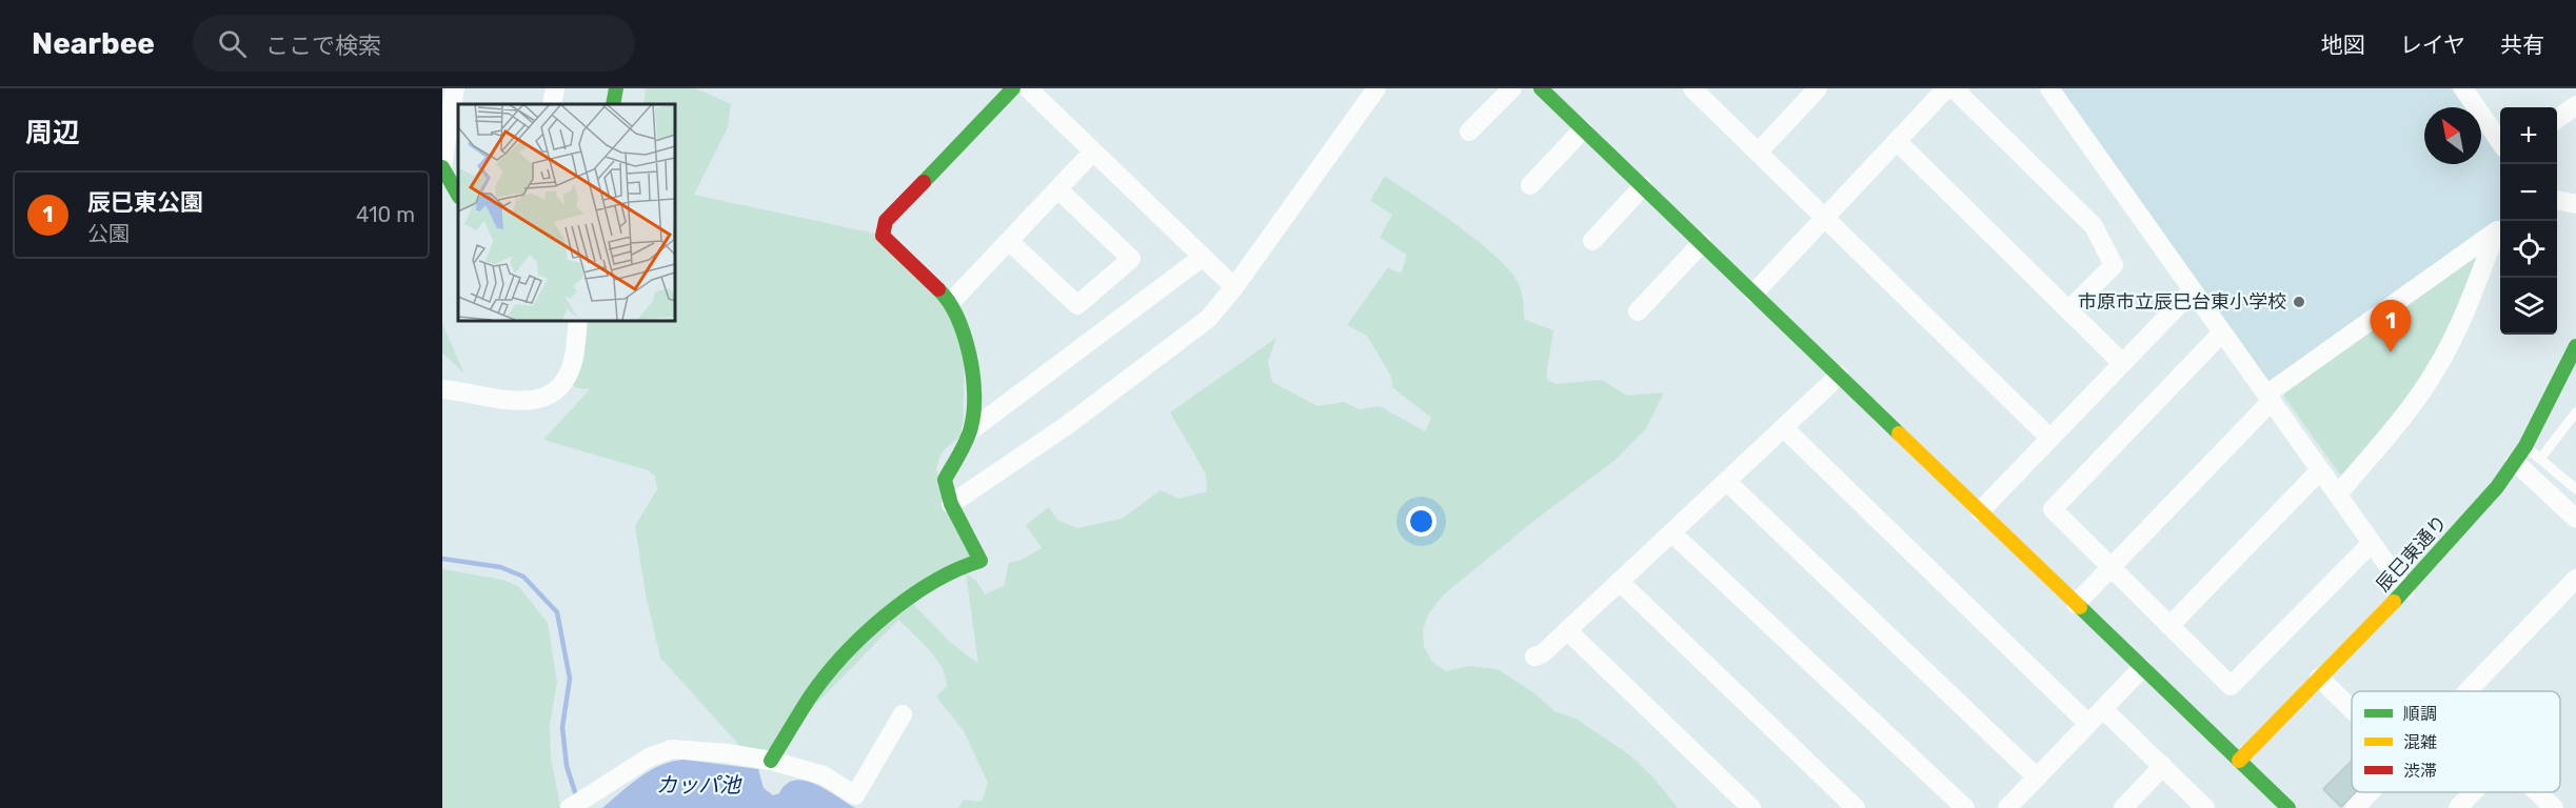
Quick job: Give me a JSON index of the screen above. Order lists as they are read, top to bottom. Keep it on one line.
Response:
{"streets":{"street":["辰巳東通り"]},"water":["カッパ池"],"places":["市原市立辰巳台東小学校"],"legend":["順調","混雑","渋滞"],"north":"top left","page":{"header":"Nearbee","search":"ここで検索","nav":["地図","レイヤ","共有"],"heading":"周辺","map_buttons":["+","−"],"list":[{"mark":"1","name":"辰巳東公園","note":"公園","value":"410 m"}],"pins":"1"}}
